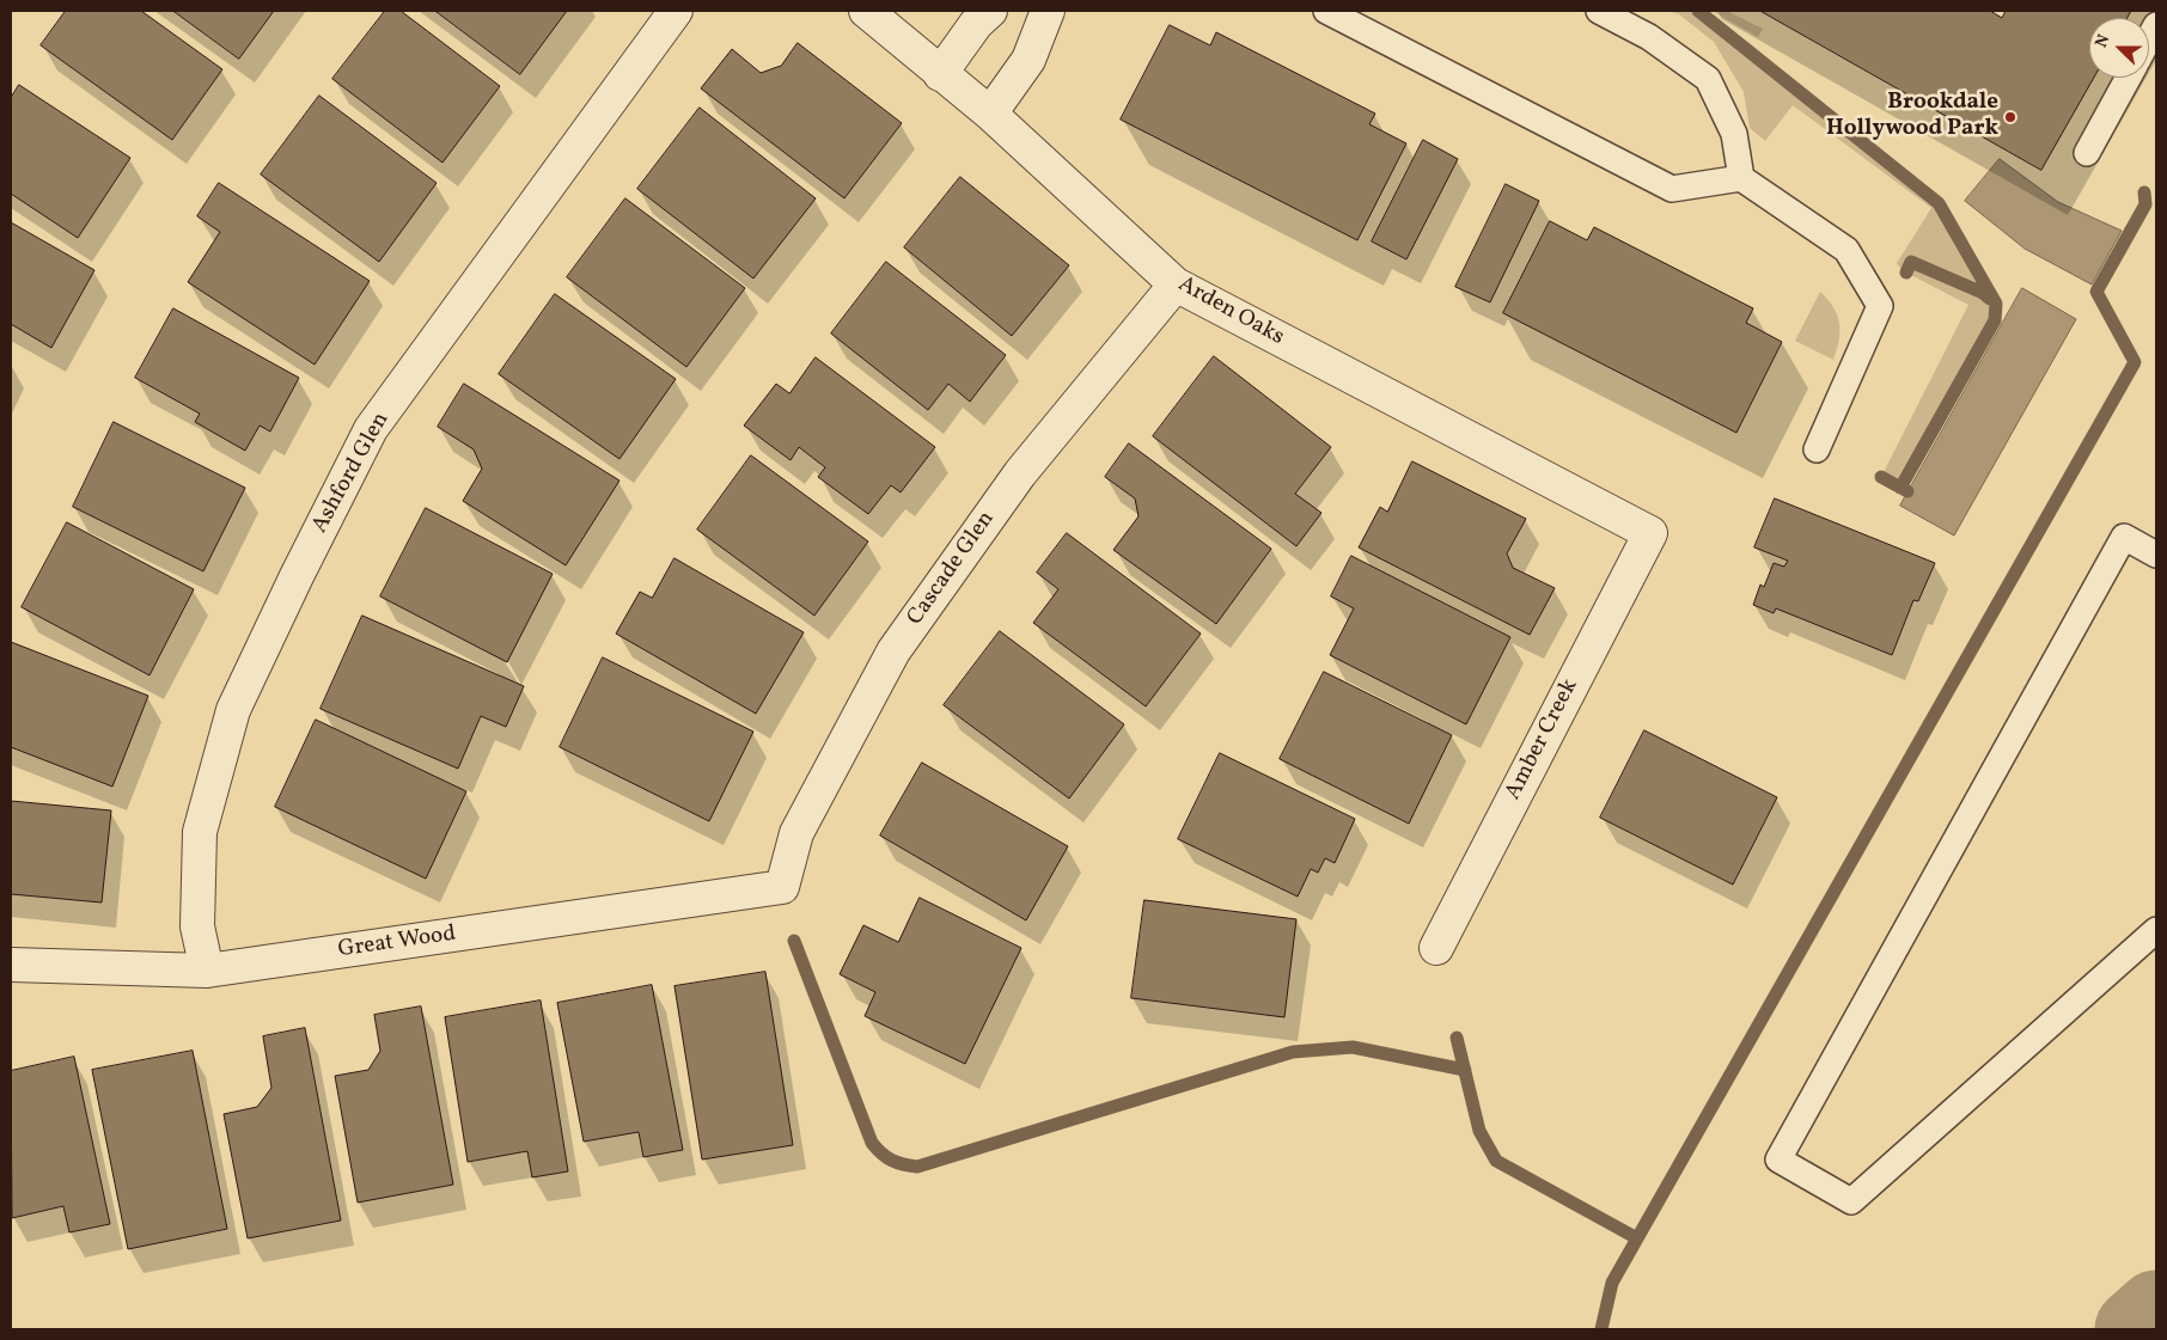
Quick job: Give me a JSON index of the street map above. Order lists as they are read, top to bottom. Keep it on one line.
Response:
{"streets":{"street":["Arden Oaks","Ashford Glen","Cascade Glen","Amber Creek","Great Wood"]},"crossings":[["Arden Oaks","Cascade Glen"],["Arden Oaks","Amber Creek"],["Ashford Glen","Great Wood"],["Cascade Glen","Great Wood"]],"places":["Brookdale Hollywood Park"],"north":"left"}
